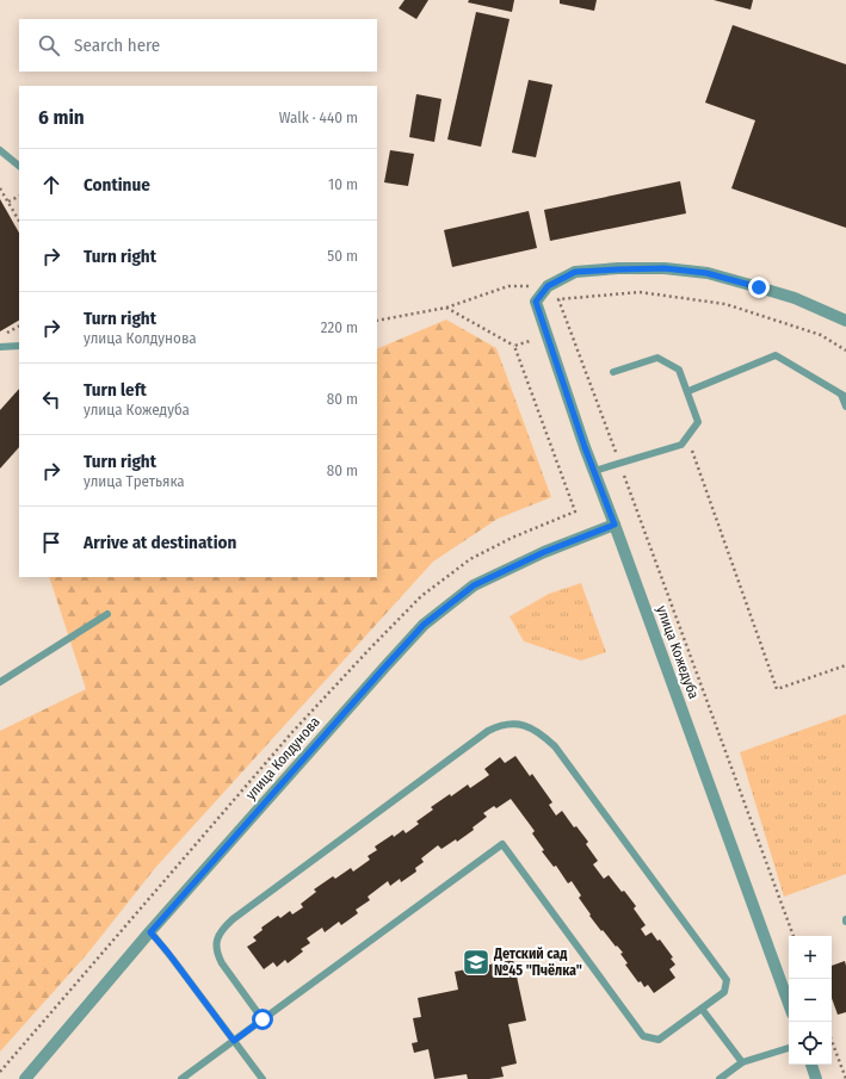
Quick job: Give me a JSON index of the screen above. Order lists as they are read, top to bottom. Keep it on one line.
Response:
{"streets":{"street":["улица Кожедуба","улица Колдунова"]},"crossings":[["улица Кожедуба","улица Колдунова"]],"places":{"school or university":["Детский сад №45 \"Пчёлка\""]},"page":{"search":"Search here","heading":["6 min","Walk · 440 m"],"list":[["Continue","10 m"],["Turn right","50 m"],["Turn right","улица Колдунова","220 m"],["Turn left","улица Кожедуба","80 m"],["Turn right","улица Третьяка","80 m"],"Arrive at destination"],"map_buttons":["+","−"]}}
